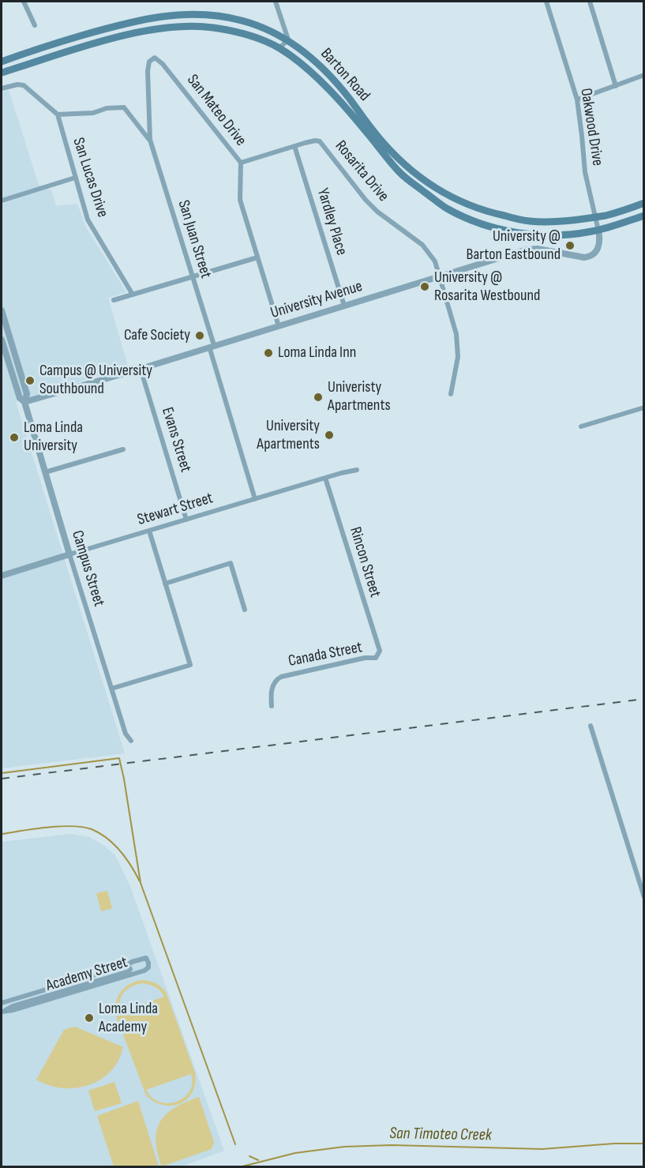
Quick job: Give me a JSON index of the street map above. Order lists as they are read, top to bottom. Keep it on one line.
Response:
{"streets":{"main road":["Barton Road"],"street":["San Mateo Drive","Oakwood Drive","Rosarita Drive","San Lucas Drive","Yardley Place","San Juan Street","University Avenue","Evans Street","Stewart Street","Rincon Street","Campus Street","Canada Street","Academy Street"]},"crossings":[["Barton Road","Oakwood Drive"],["Barton Road","University Avenue"],["San Mateo Drive","Rosarita Drive"],["San Mateo Drive","San Juan Street"],["San Mateo Drive","University Avenue"],["Oakwood Drive","University Avenue"],["Rosarita Drive","Yardley Place"],["Rosarita Drive","University Avenue"],["San Lucas Drive","San Juan Street"],["Yardley Place","University Avenue"],["San Juan Street","University Avenue"],["San Juan Street","Stewart Street"],["University Avenue","Evans Street"],["University Avenue","Campus Street"],["Evans Street","Stewart Street"],["Stewart Street","Rincon Street"],["Stewart Street","Campus Street"],["Rincon Street","Canada Street"]],"water":["San Timoteo Creek"],"places":["University @ Barton Eastbound","University @ Rosarita Westbound","Cafe Society","Loma Linda Inn","Campus @ University Southbound","Univeristy Apartments","University Apartments","Loma Linda University","Loma Linda Academy"]}
